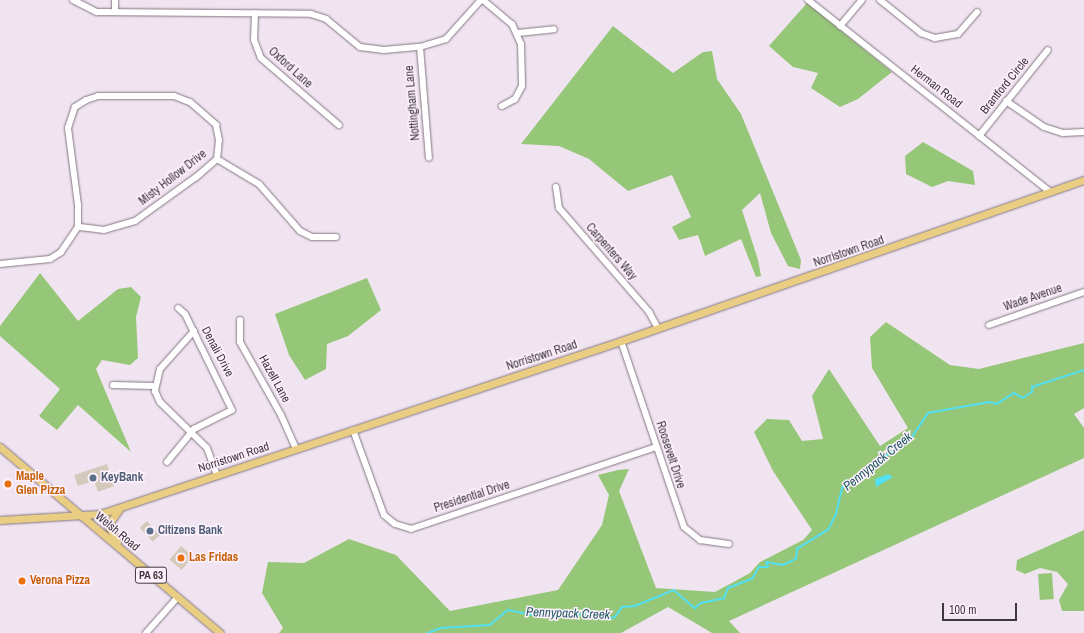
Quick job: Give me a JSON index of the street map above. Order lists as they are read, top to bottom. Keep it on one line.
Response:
{"streets":{"main road":["Norristown Road","Welsh Road","PA 63"],"street":["Oxford Lane","Brantford Circle","Herman Road","Nottingham Lane","Misty Hollow Drive","Carpenters Way","Wade Avenue","Denali Drive","Hazell Lane","Roosevelt Drive","Presidential Drive"]},"crossings":[["Brantford Circle","Herman Road"],["Herman Road","Norristown Road"],["Carpenters Way","Norristown Road"],["Norristown Road","Hazell Lane"],["Norristown Road","Roosevelt Drive"],["Norristown Road","Presidential Drive"],["Norristown Road","Welsh Road"],["Roosevelt Drive","Presidential Drive"]],"water":["Pennypack Creek"],"places":["KeyBank","Maple Glen Pizza","Citizens Bank","Las Fridas","Verona Pizza"],"scale_bar":"100 m"}
